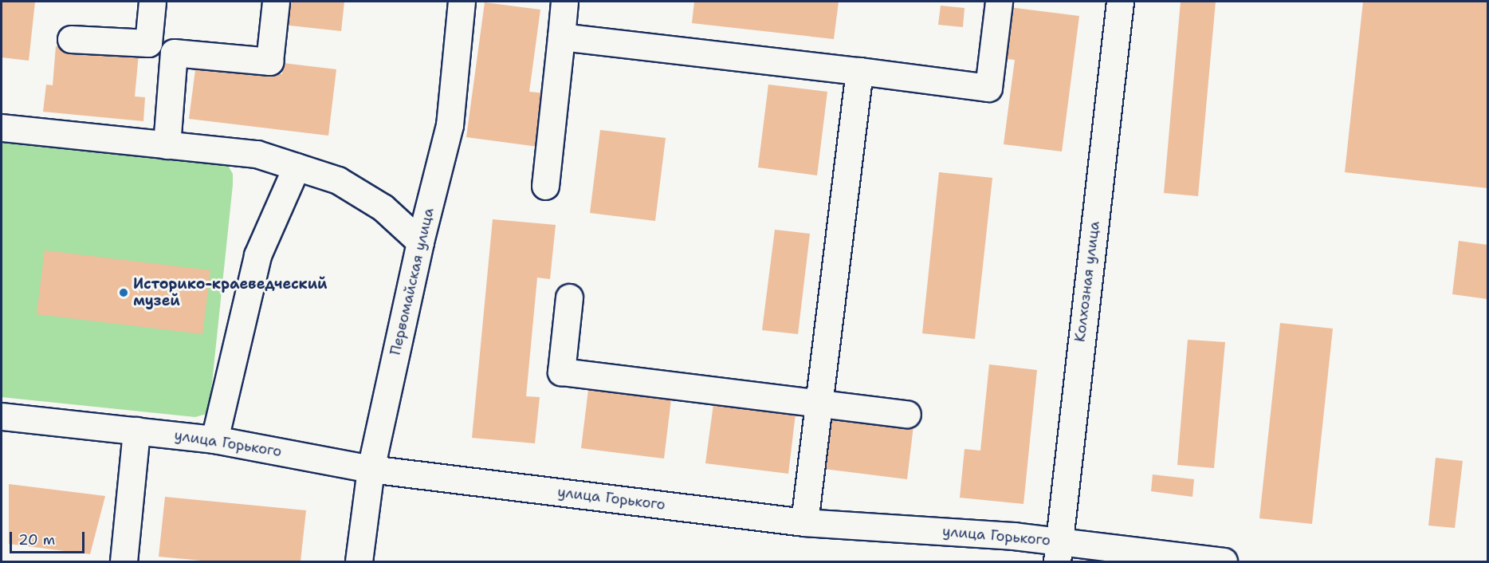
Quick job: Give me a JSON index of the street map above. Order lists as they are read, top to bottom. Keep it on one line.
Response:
{"streets":{"street":["Первомайская улица","Колхозная улица","улица Горького"]},"crossings":[["Первомайская улица","улица Горького"],["Колхозная улица","улица Горького"]],"places":["Историко-краеведческий музей"],"scale_bar":"20 m"}
